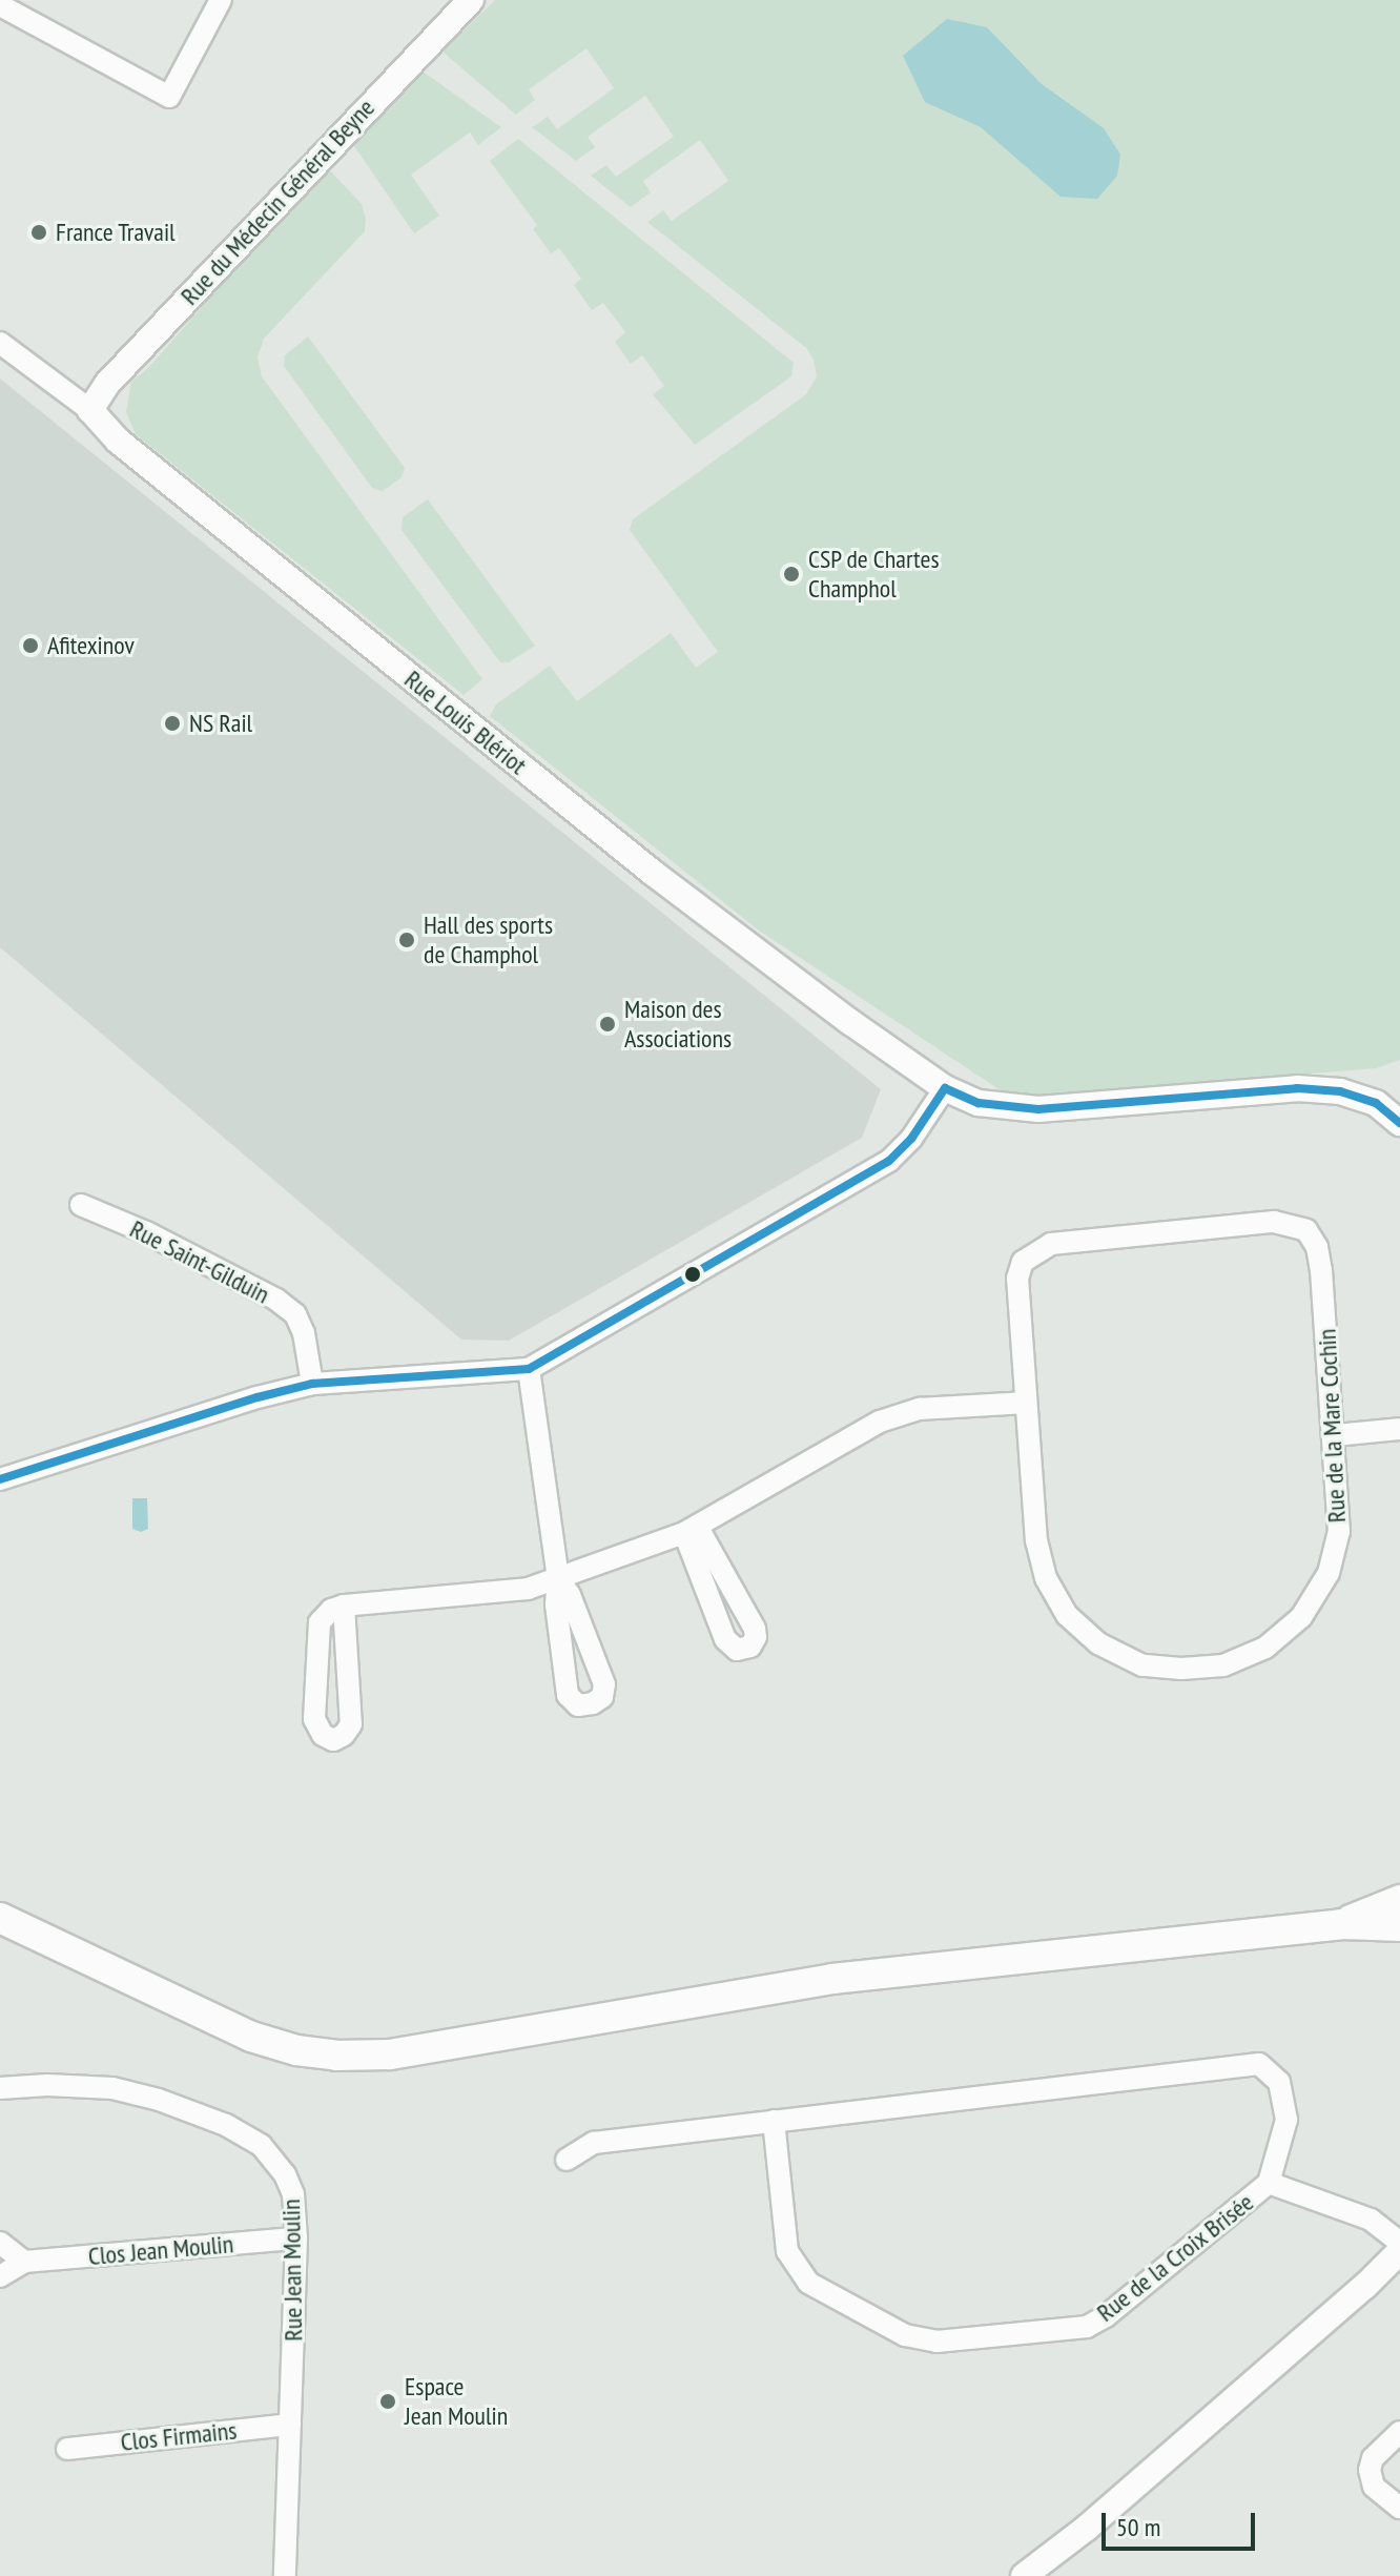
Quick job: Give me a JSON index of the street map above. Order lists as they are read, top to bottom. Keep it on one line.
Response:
{"streets":{"street":["Rue du Médecin Général Beyne","Rue Louis Blériot","Rue Saint-Gilduin","Rue de la Mare Cochin","Clos Jean Moulin","Rue de la Croix Brisée","Rue Jean Moulin","Clos Firmains"]},"crossings":[["Rue du Médecin Général Beyne","Rue Louis Blériot"],["Clos Jean Moulin","Rue Jean Moulin"],["Rue Jean Moulin","Clos Firmains"]],"places":["France Travail","CSP de Chartes Champhol","Afitexinov","NS Rail","Hall des sports de Champhol","Maison des Associations","Espace Jean Moulin"],"scale_bar":"50 m"}
